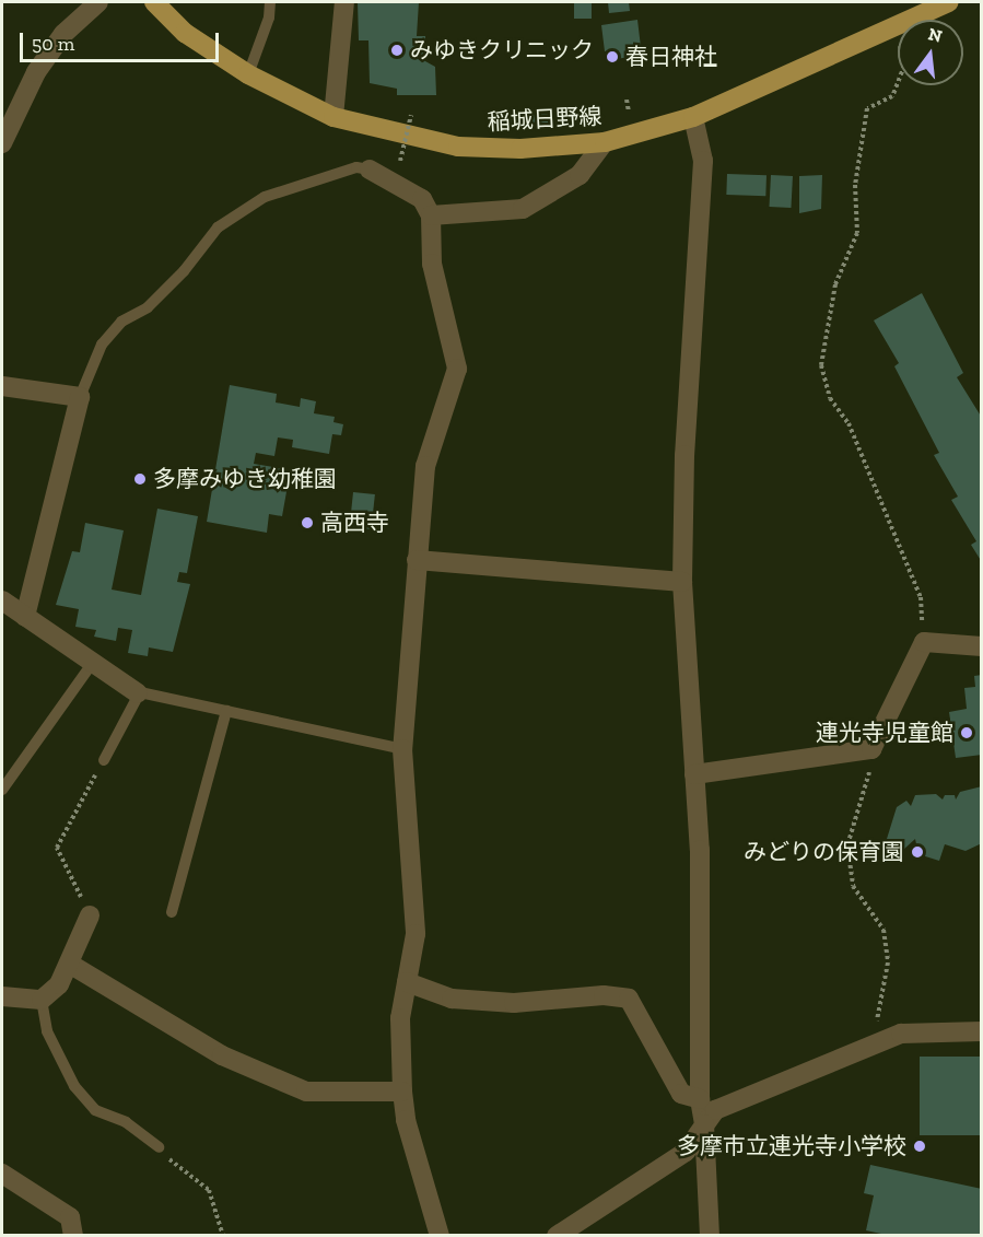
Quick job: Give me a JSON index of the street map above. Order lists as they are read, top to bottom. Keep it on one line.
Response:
{"streets":{"main road":["稲城日野線"]},"places":["みゆきクリニック","春日神社","多摩みゆき幼稚園","高西寺","連光寺児童館","みどりの保育園","多摩市立連光寺小学校"],"scale_bar":"50 m","north":"top"}
